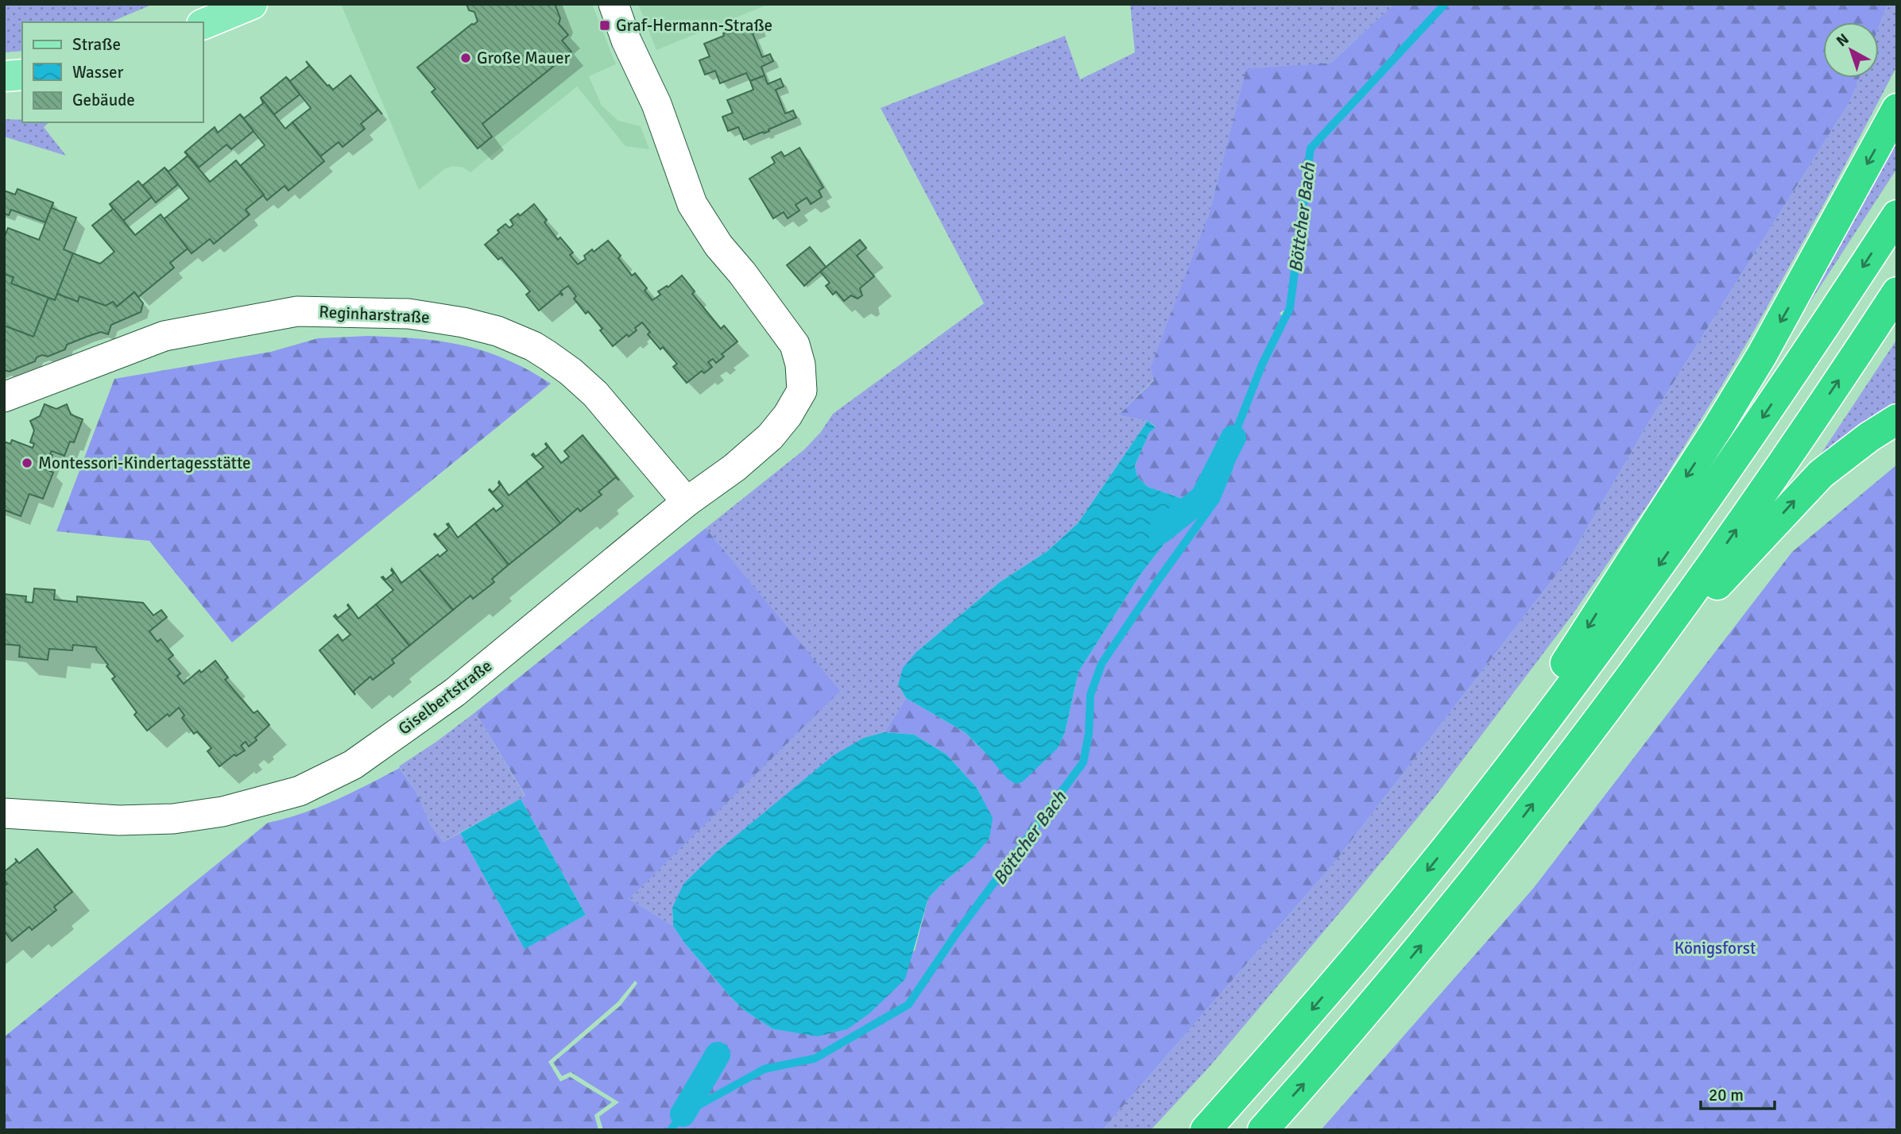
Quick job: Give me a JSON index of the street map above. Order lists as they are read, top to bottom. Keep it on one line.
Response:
{"streets":{"street":["Reginharstraße","Giselbertstraße"]},"crossings":[["Reginharstraße","Giselbertstraße"]],"water":["Böttcher Bach"],"parks":["Königsforst"],"places":{"transit":["Graf-Hermann-Straße"],"other":["Große Mauer","Montessori-Kindertagesstätte"]},"legend":["Straße","Wasser","Gebäude"],"scale_bar":"20 m","north":"top left"}
